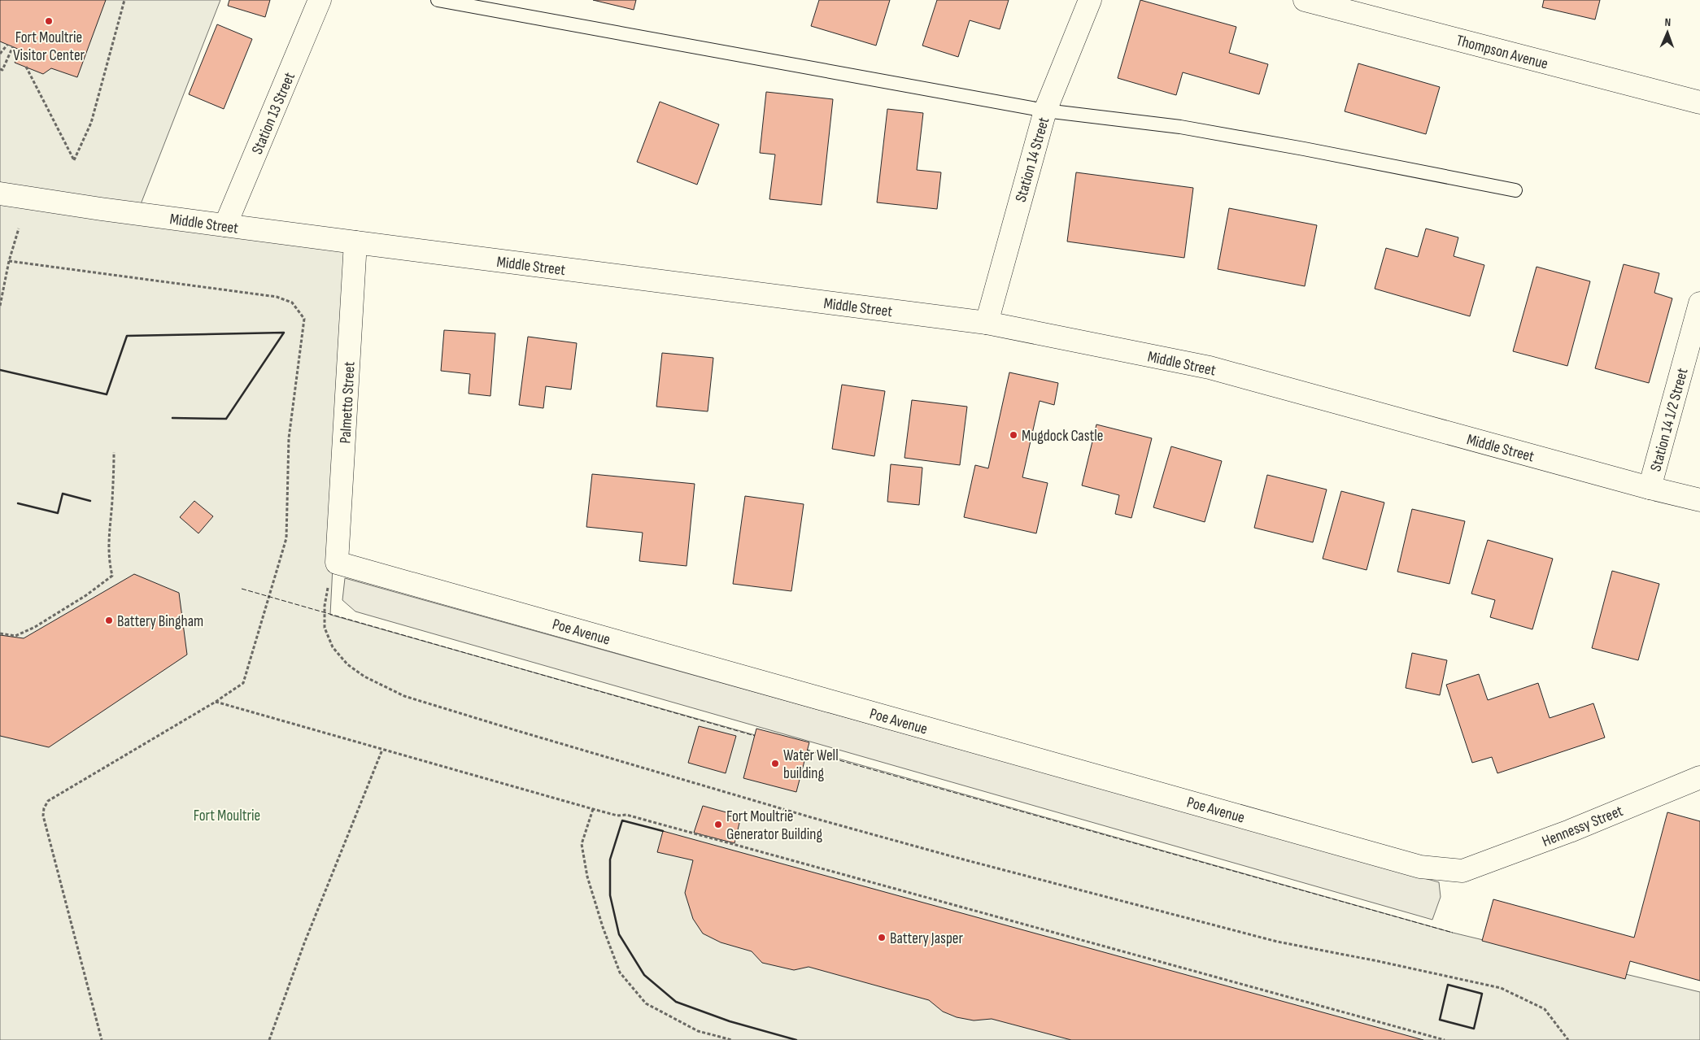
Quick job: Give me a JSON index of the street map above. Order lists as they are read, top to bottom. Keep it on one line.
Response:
{"streets":{"street":["Thompson Avenue","Station 13 Street","Station 14 Street","Middle Street","Palmetto Street","Station 14 1/2 Street","Poe Avenue","Hennessy Street"]},"crossings":[["Station 13 Street","Middle Street"],["Station 14 Street","Middle Street"],["Middle Street","Palmetto Street"],["Middle Street","Station 14 1/2 Street"],["Palmetto Street","Poe Avenue"],["Poe Avenue","Hennessy Street"]],"parks":["Fort Moultrie"],"places":["Fort Moultrie Visitor Center","Mugdock Castle","Battery Bingham","Water Well building","Fort Moultrie Generator Building","Battery Jasper"],"north":"top"}
